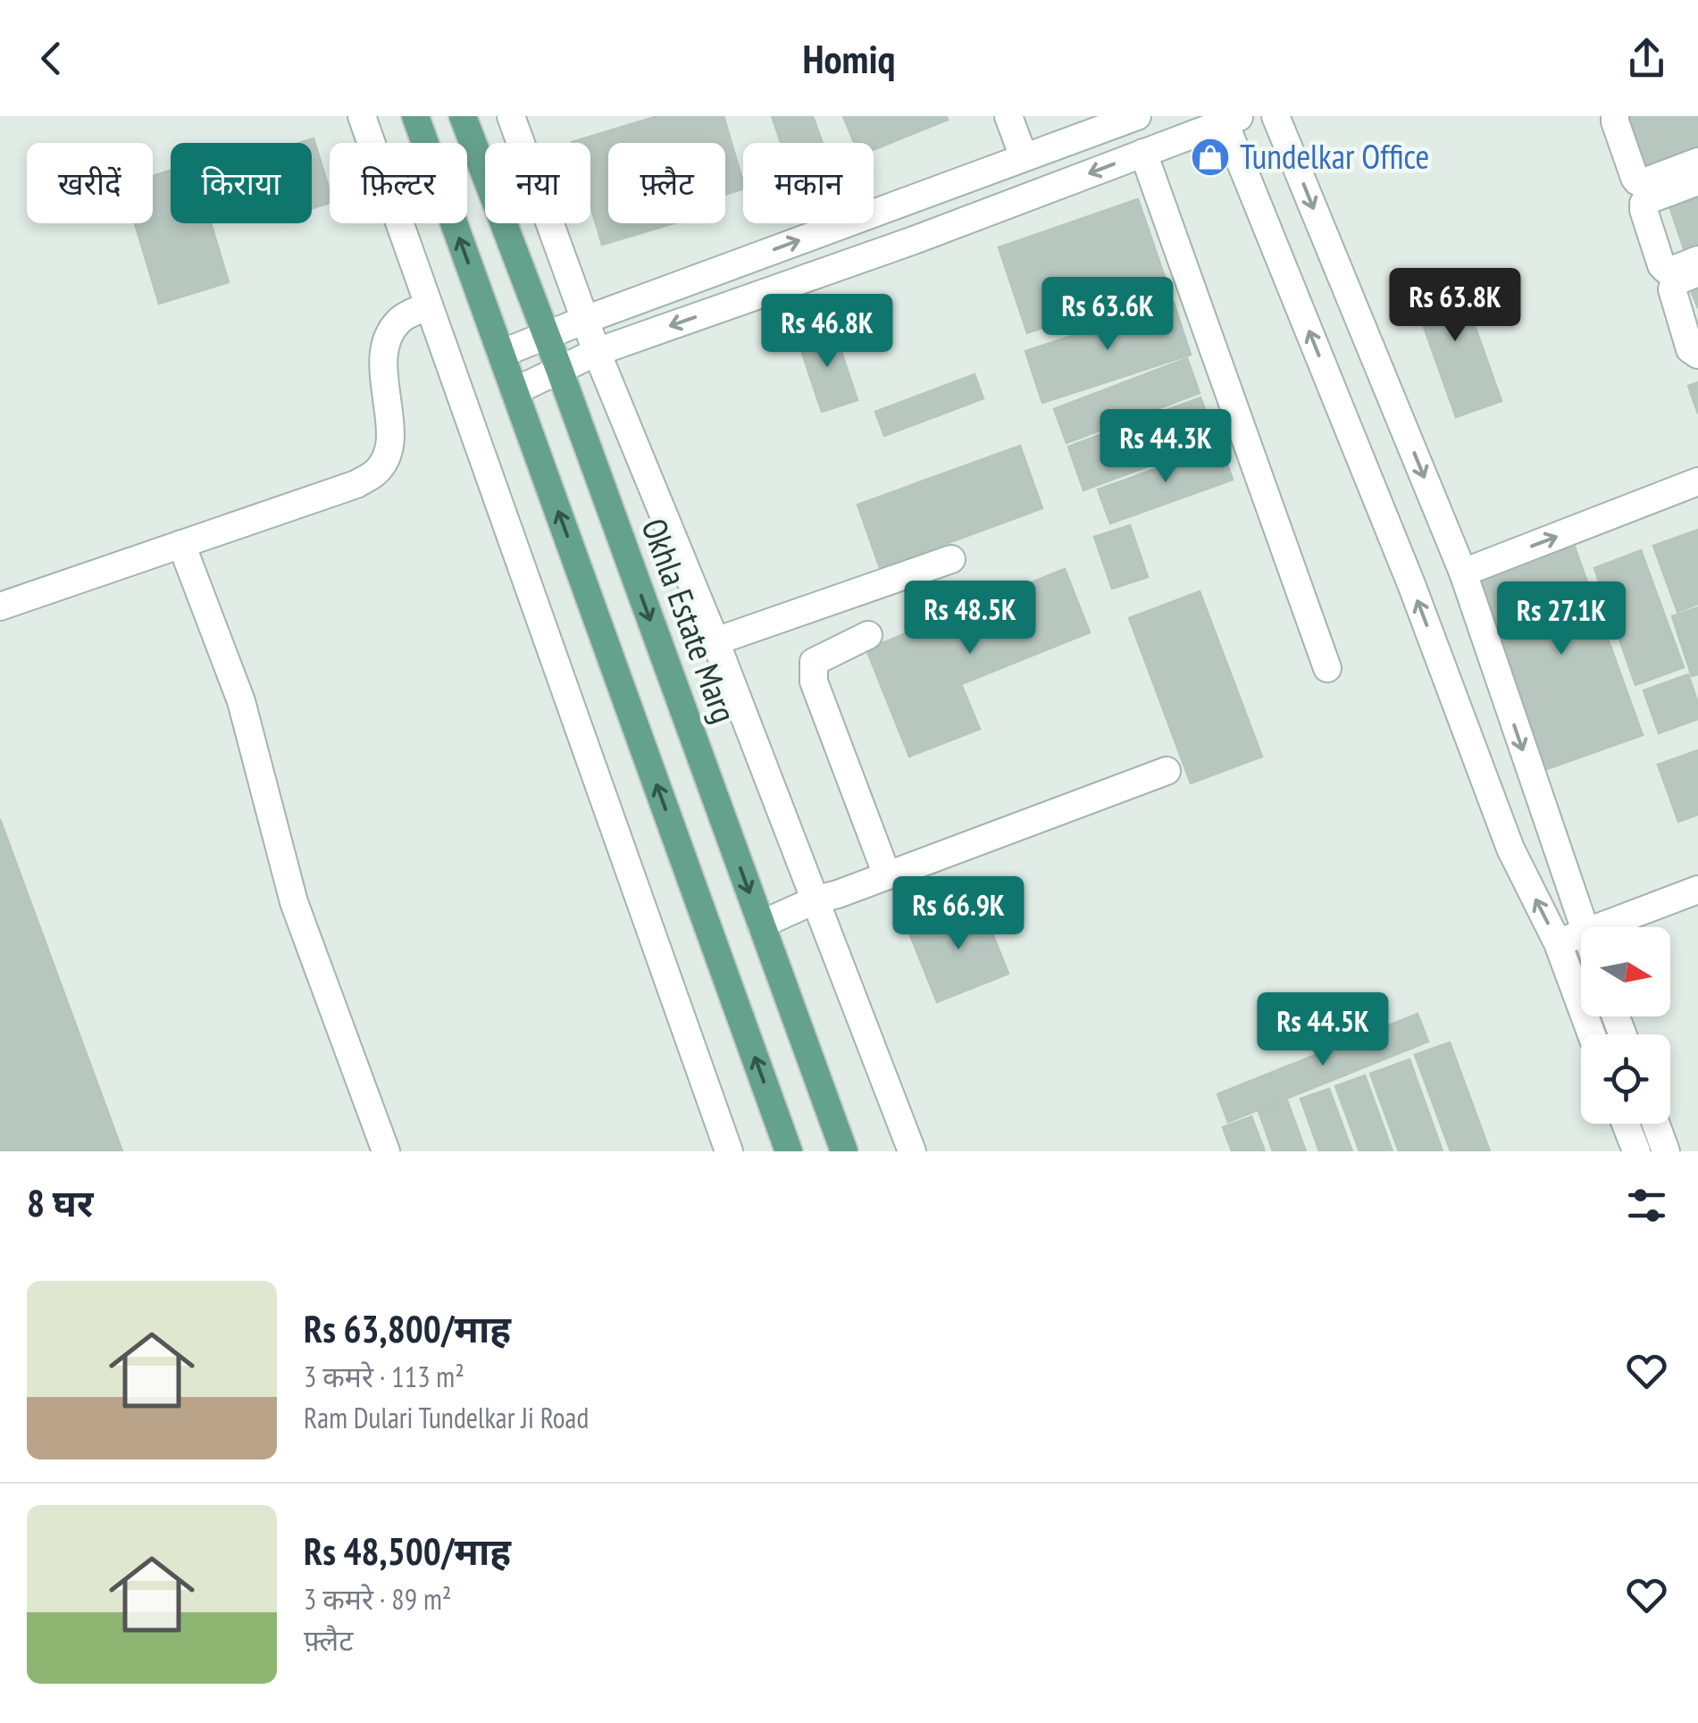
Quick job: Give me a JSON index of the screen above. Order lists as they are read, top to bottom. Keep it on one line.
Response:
{"streets":{"main road":["Okhla Estate Marg"]},"places":{"shop":["Tundelkar Office"]},"north":"right","page":{"header":"Homiq","chip":["खरीदें","किराया","फ़िल्टर","नया","फ़्लैट","मकान"],"price":["Rs 63.8K","Rs 63.6K","Rs 46.8K","Rs 44.3K","Rs 48.5K","Rs 27.1K","Rs 66.9K","Rs 44.5K"],"heading":"8 घर","list":[{"name":"Rs 63,800/माह","note":"3 कमरे · 113 m² · Ram Dulari Tundelkar Ji Road"},{"name":"Rs 48,500/माह","note":"3 कमरे · 89 m² · फ़्लैट"}]}}
